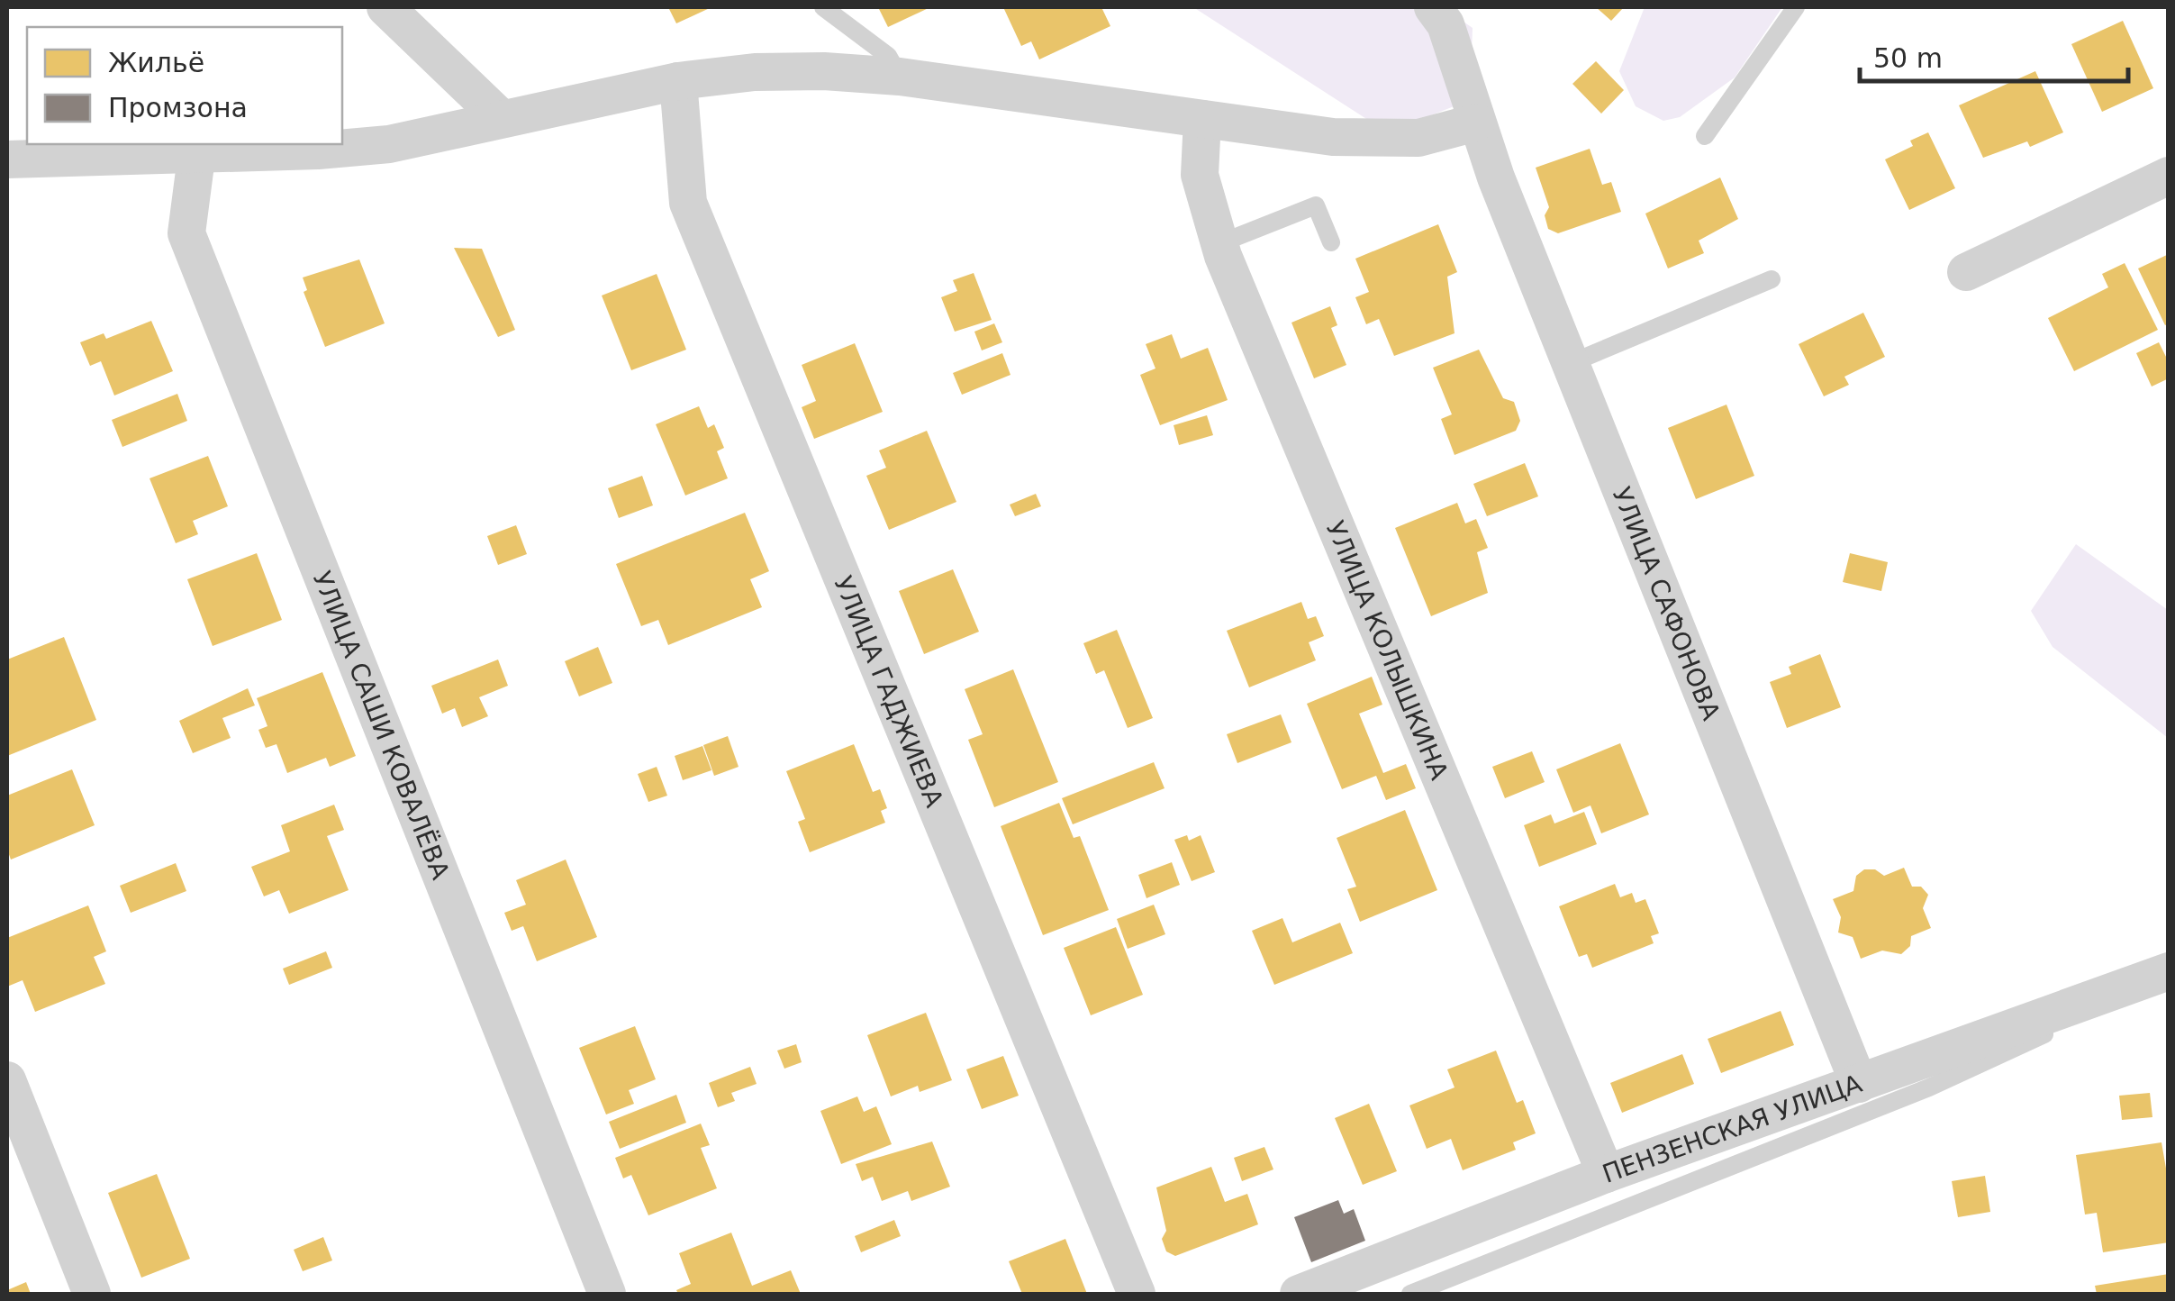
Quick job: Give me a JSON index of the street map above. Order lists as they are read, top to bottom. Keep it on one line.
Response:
{"streets":{"street":["УЛИЦА САФОНОВА","УЛИЦА КОЛЫШКИНА","УЛИЦА ГАДЖИЕВА","УЛИЦА САШИ КОВАЛЁВА","ПЕНЗЕНСКАЯ УЛИЦА"]},"crossings":[["УЛИЦА САФОНОВА","ПЕНЗЕНСКАЯ УЛИЦА"],["УЛИЦА КОЛЫШКИНА","ПЕНЗЕНСКАЯ УЛИЦА"]],"legend":["Жильё","Промзона"],"scale_bar":"50 m"}
